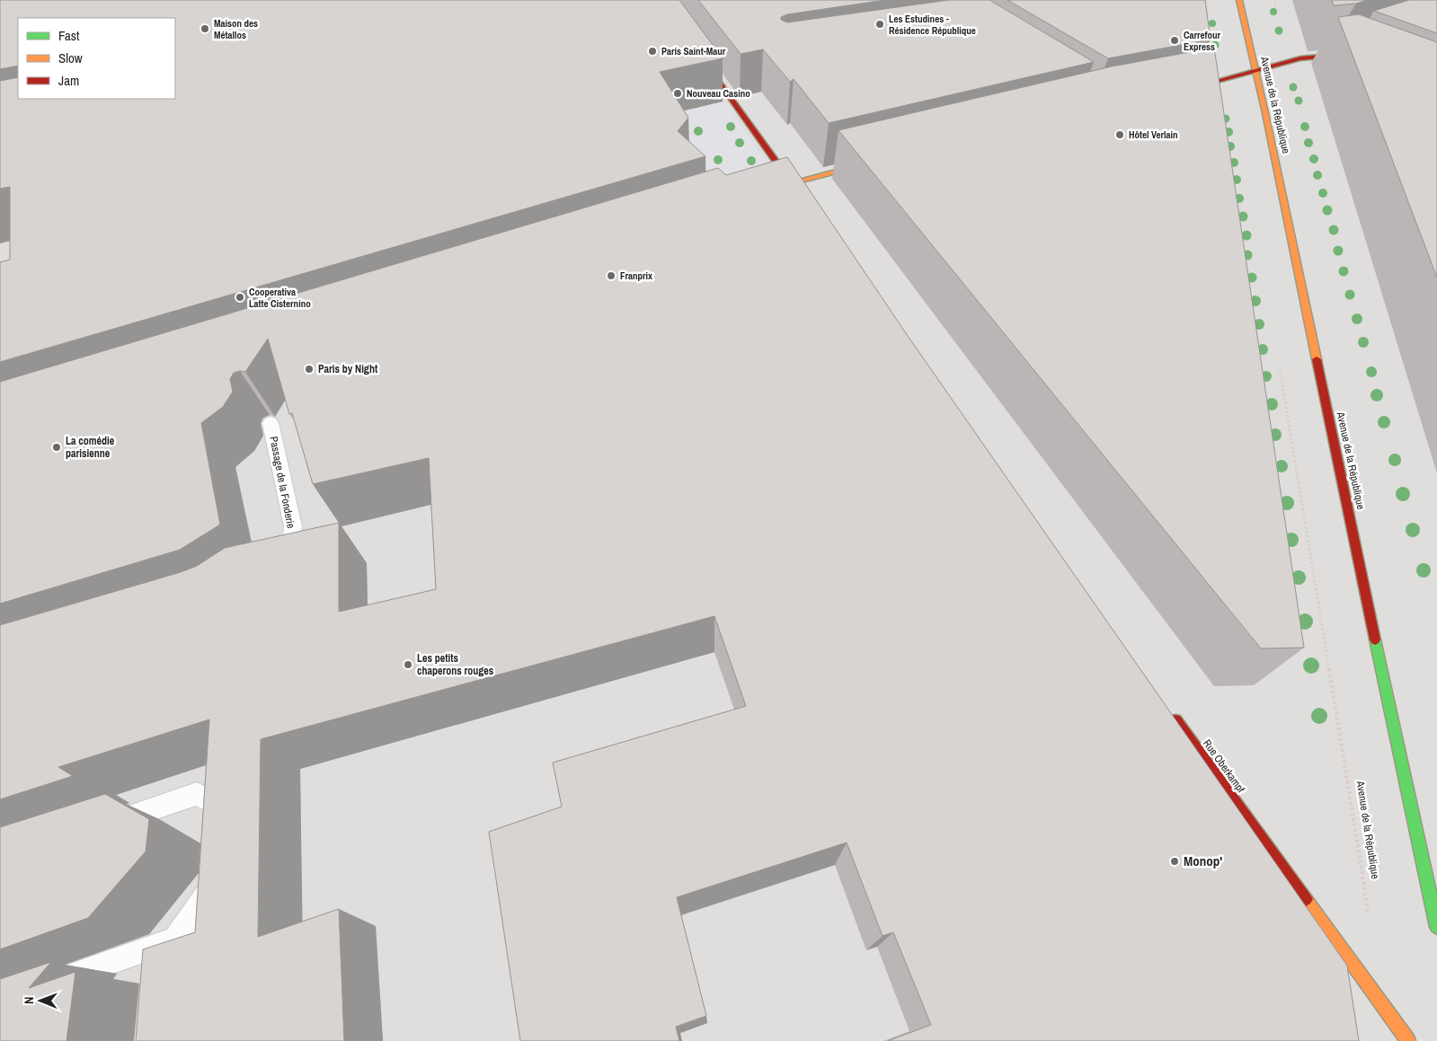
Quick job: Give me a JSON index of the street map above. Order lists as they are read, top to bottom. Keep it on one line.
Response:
{"streets":{"main road":["Avenue de la République","Rue Oberkampf"],"lane":["Passage de la Fonderie"]},"places":["Les Estudines - Résidence République","Maison des Métallos","Carrefour Express","Paris Saint-Maur","Nouveau Casino","Hôtel Verlain","Franprix","Cooperativa Latte Cisternino","Paris by Night","La comédie parisienne","Les petits chaperons rouges","Monop'"],"legend":["Fast","Slow","Jam"],"north":"left"}
